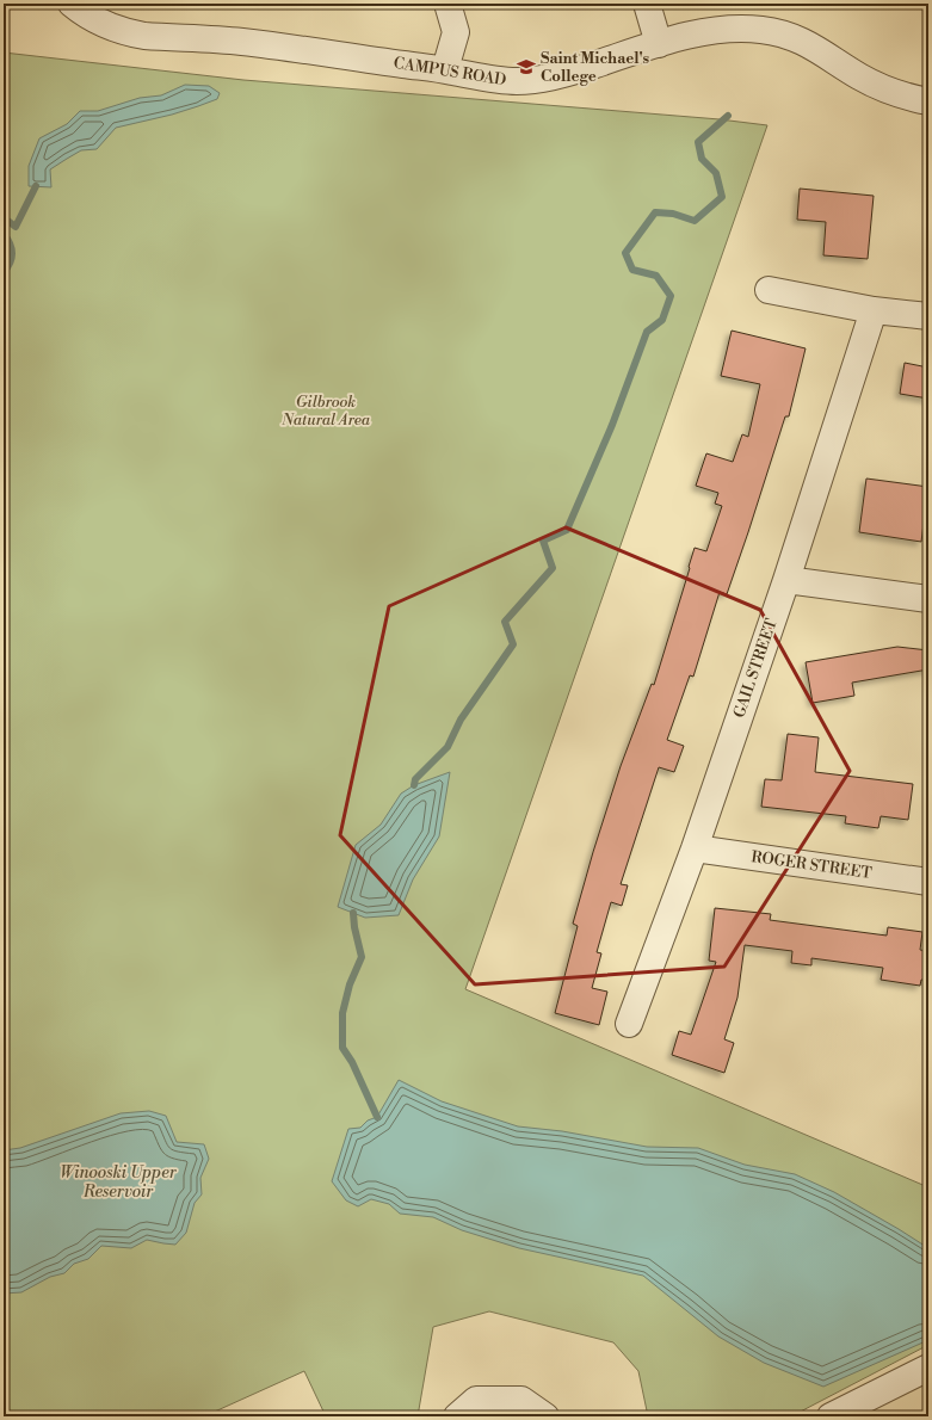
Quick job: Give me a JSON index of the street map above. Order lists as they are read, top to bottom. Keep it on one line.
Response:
{"streets":{"street":["CAMPUS ROAD","GAIL STREET","ROGER STREET"]},"crossings":[["GAIL STREET","ROGER STREET"]],"water":["Winooski Upper Reservoir"],"parks":["Gilbrook Natural Area"],"places":{"school or university":["Saint Michael's College"]}}
